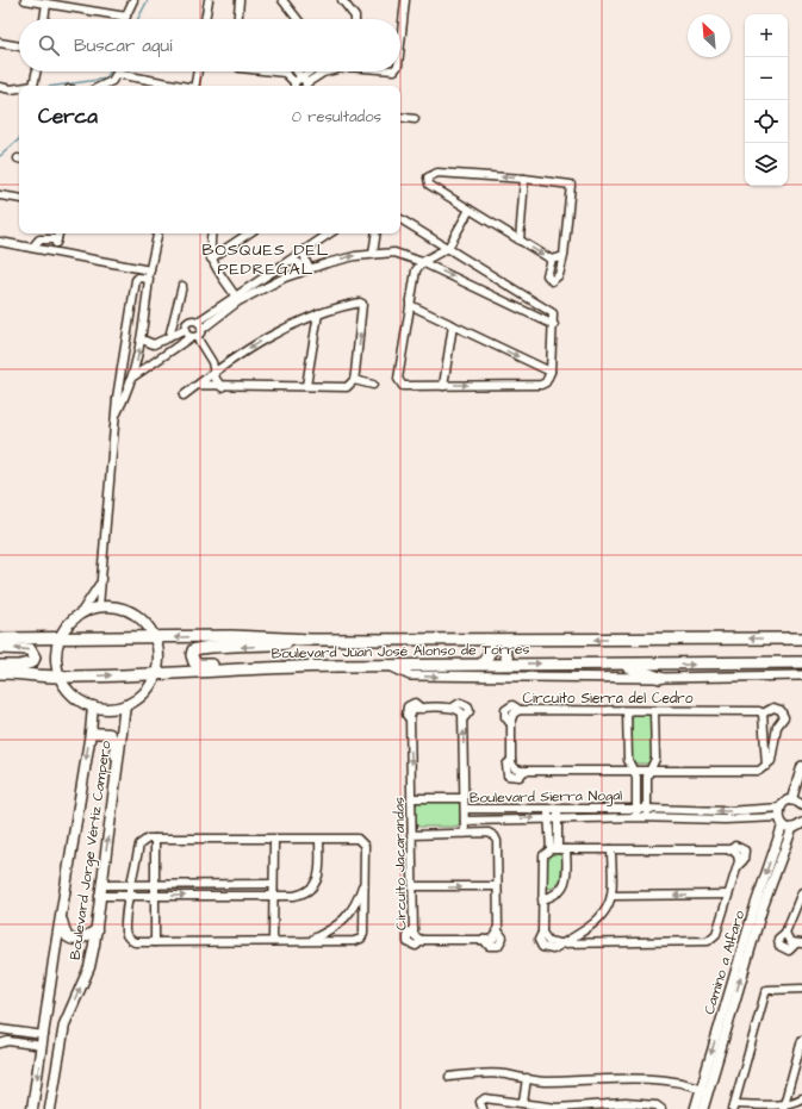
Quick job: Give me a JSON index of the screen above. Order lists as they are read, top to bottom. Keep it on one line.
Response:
{"streets":{"main road":["Boulevard Juan José Alonso de Torres","Boulevard Jorge Vértiz Campero"],"street":["Circuito Sierra del Cedro","Boulevard Sierra Nogal","Circuito Jacarandas","Camino a Alfaro"]},"crossings":[["Boulevard Sierra Nogal","Circuito Jacarandas"],["Boulevard Sierra Nogal","Camino a Alfaro"]],"districts":["BOSQUES DEL PEDREGAL"],"north":"top left","page":{"map_buttons":["+","−"],"search":"Buscar aquí","heading":["Cerca","0 resultados"]}}
